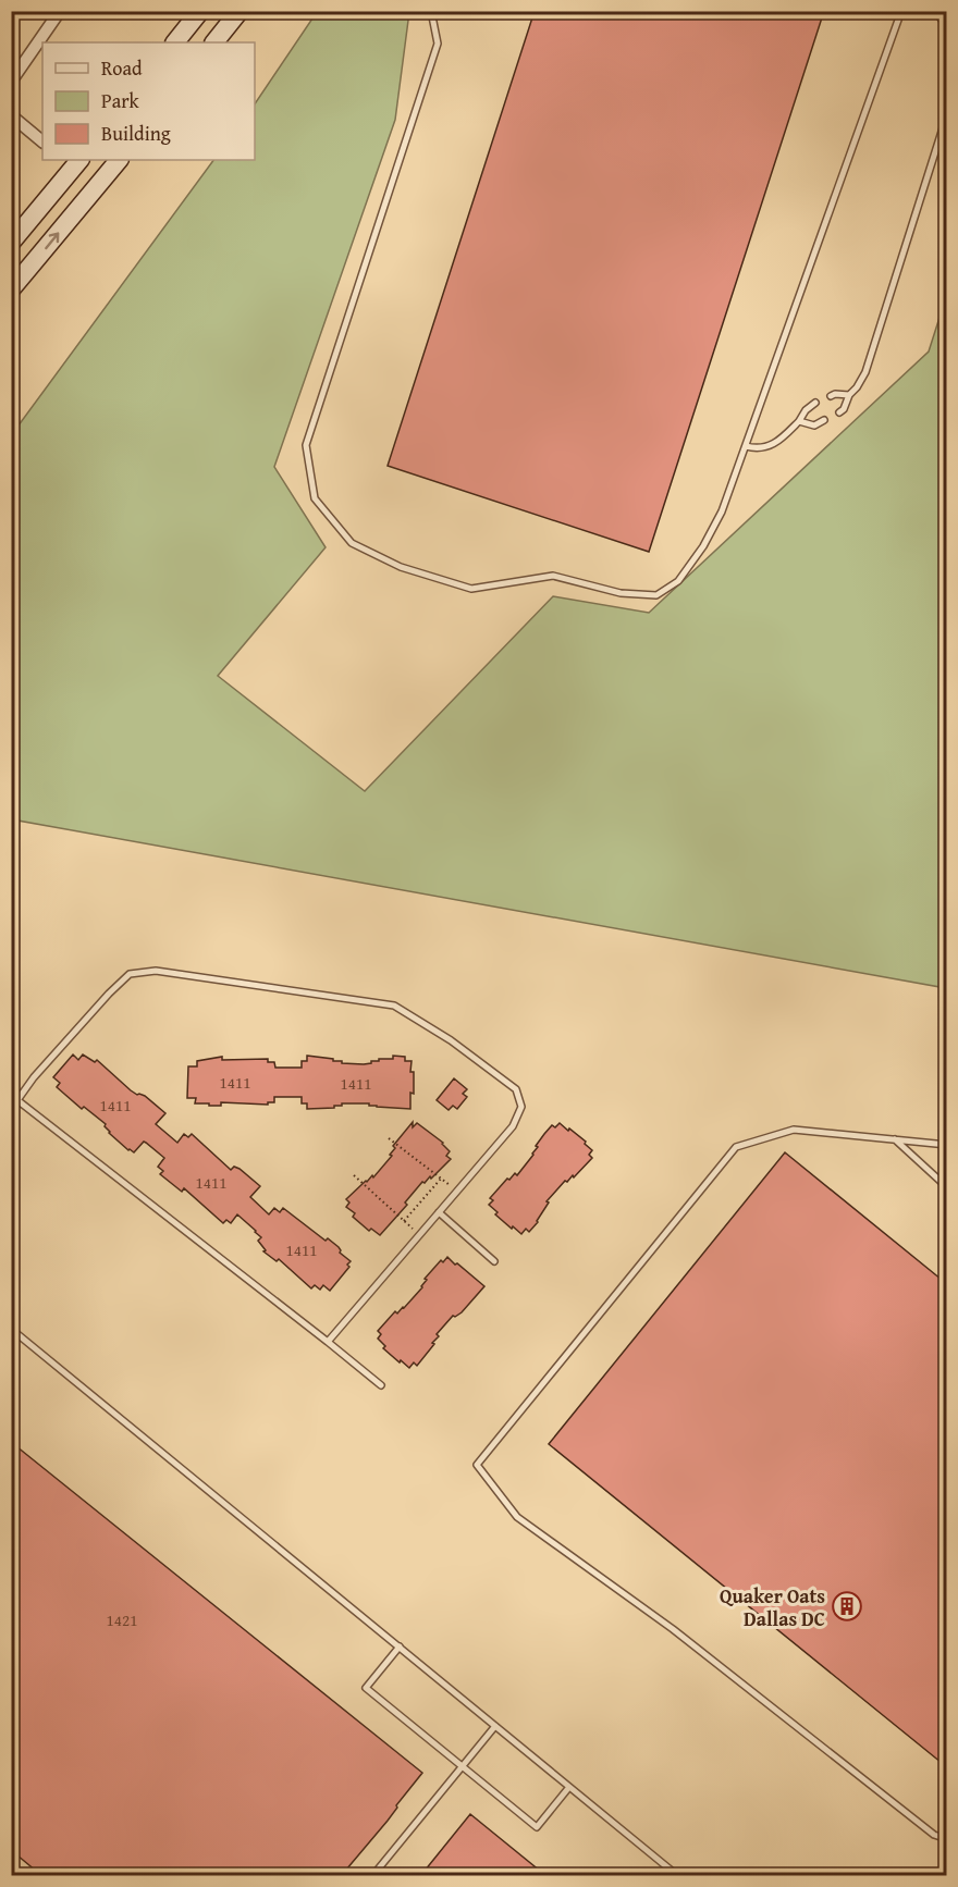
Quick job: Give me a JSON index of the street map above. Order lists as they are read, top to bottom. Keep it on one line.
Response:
{"places":{"building":["Quaker Oats Dallas DC"]},"house_numbers":["1411","1411","1411","1411","1411","1421"],"legend":["Road","Park","Building"]}
